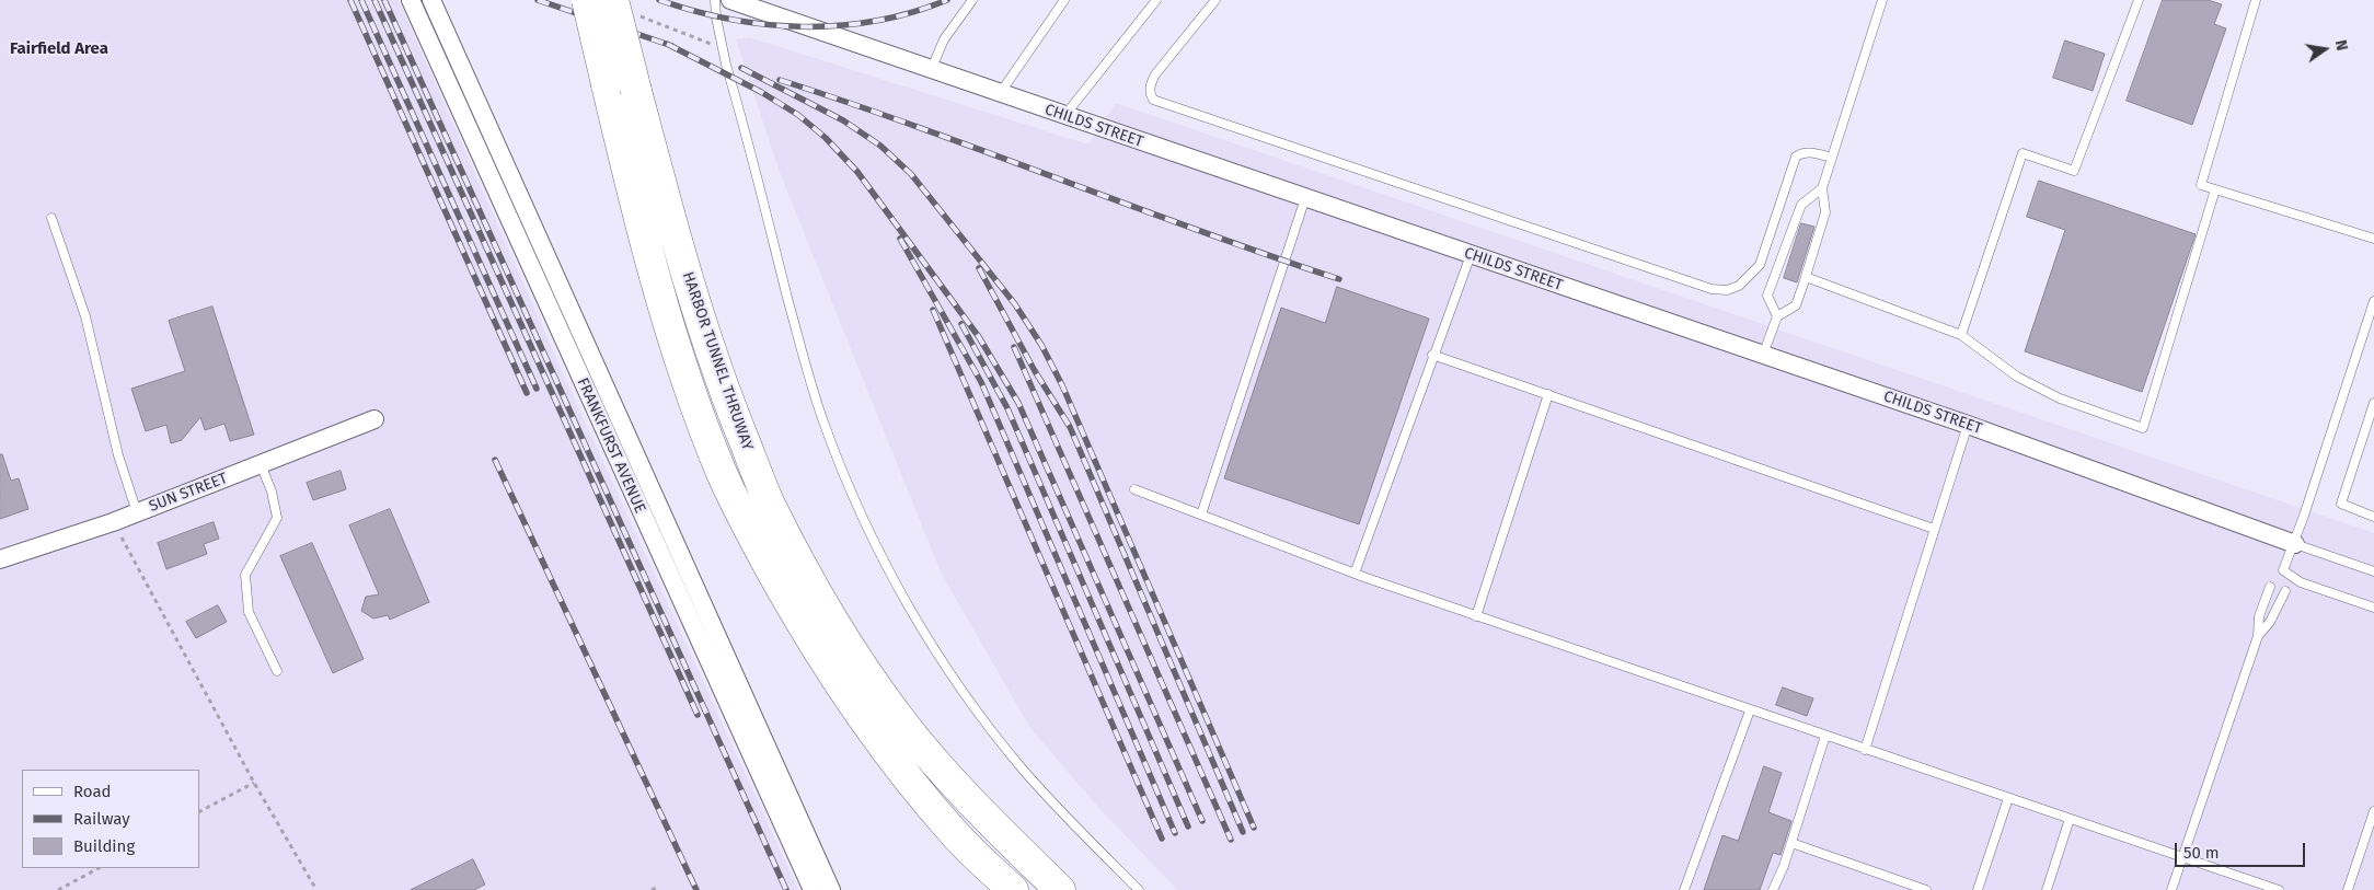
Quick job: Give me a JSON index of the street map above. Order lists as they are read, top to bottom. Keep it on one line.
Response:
{"streets":{"highway":["HARBOR TUNNEL THRUWAY"],"street":["CHILDS STREET","FRANKFURST AVENUE","SUN STREET"]},"districts":["Fairfield Area"],"legend":["Road","Railway","Building"],"scale_bar":"50 m","north":"right"}
